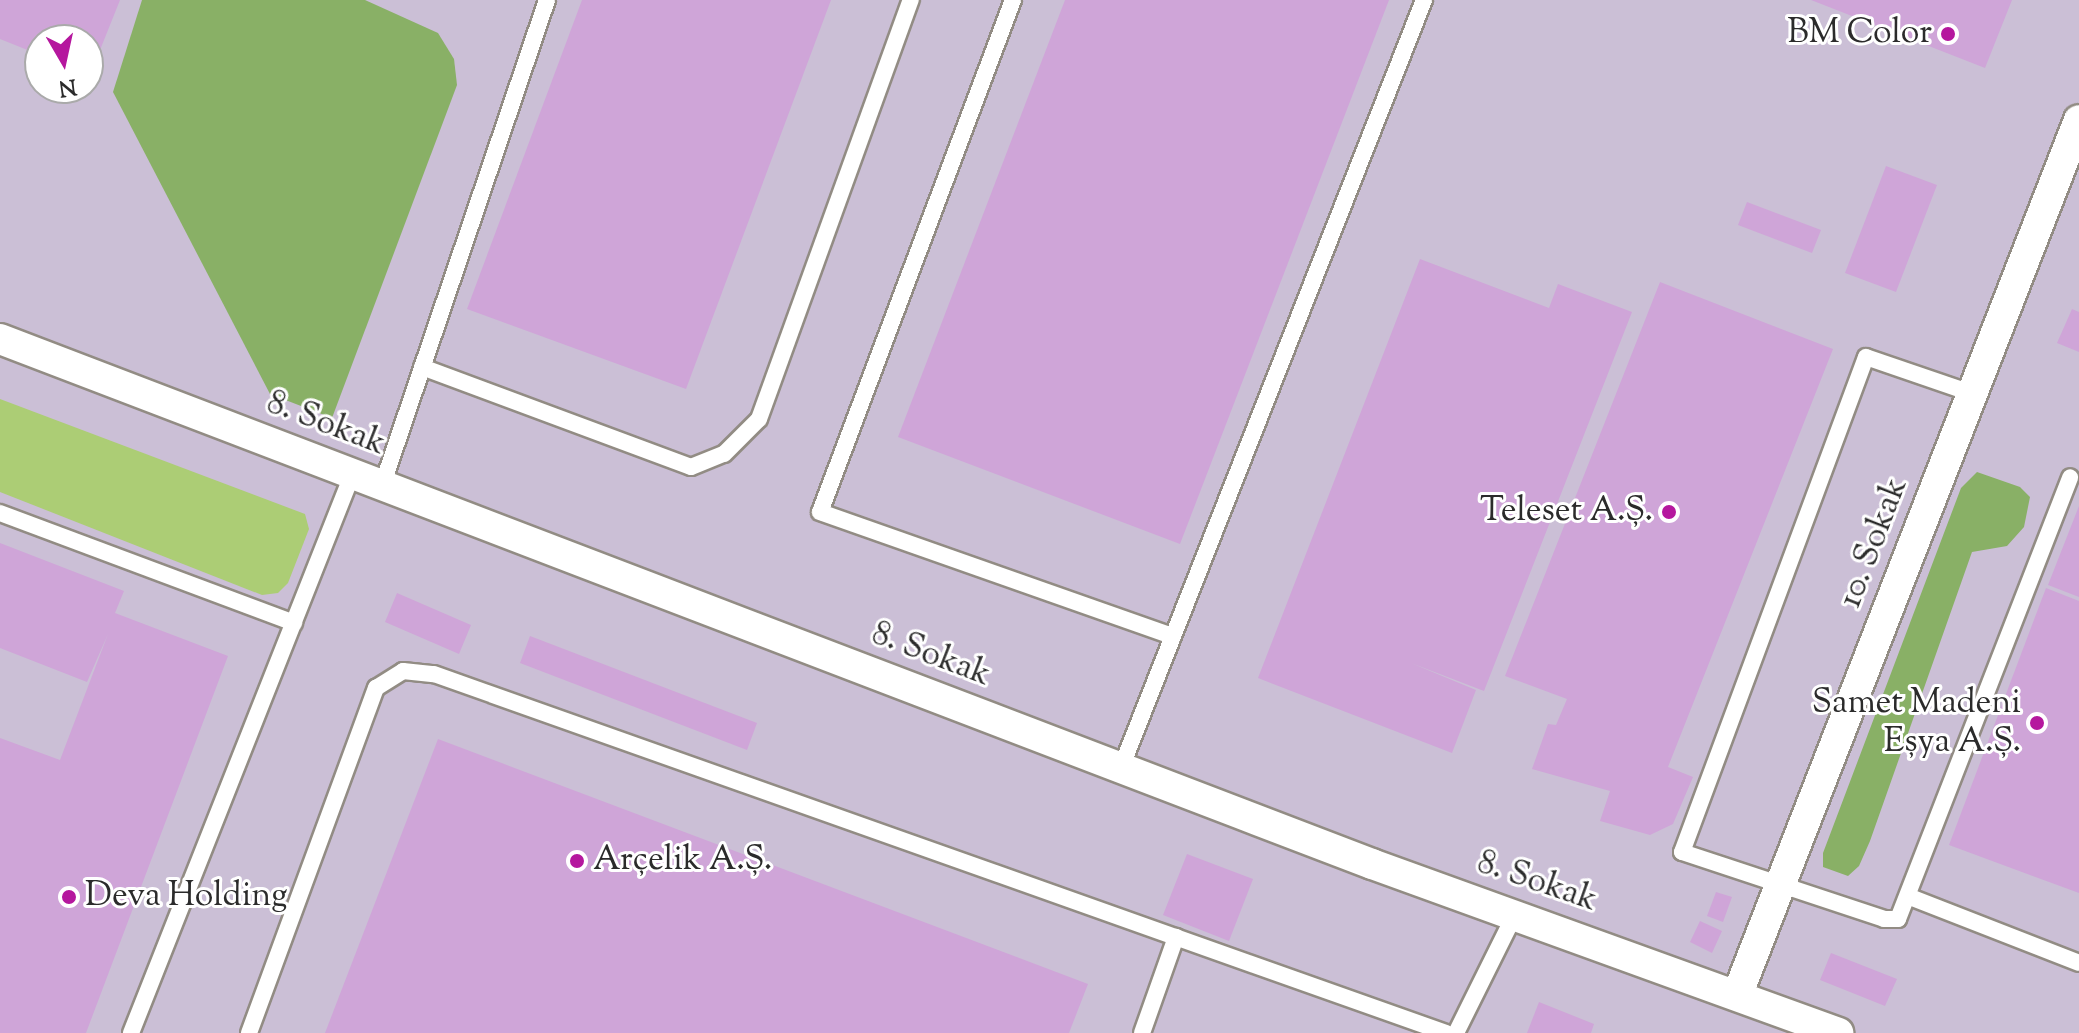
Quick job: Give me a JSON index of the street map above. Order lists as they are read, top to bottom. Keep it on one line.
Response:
{"streets":{"street":["8. Sokak","10. Sokak"]},"crossings":[["8. Sokak","10. Sokak"]],"places":["BM Color","Teleset A.Ş.","Samet Madeni Eşya A.Ş.","Arçelik A.Ş.","Deva Holding"],"north":"bottom"}
